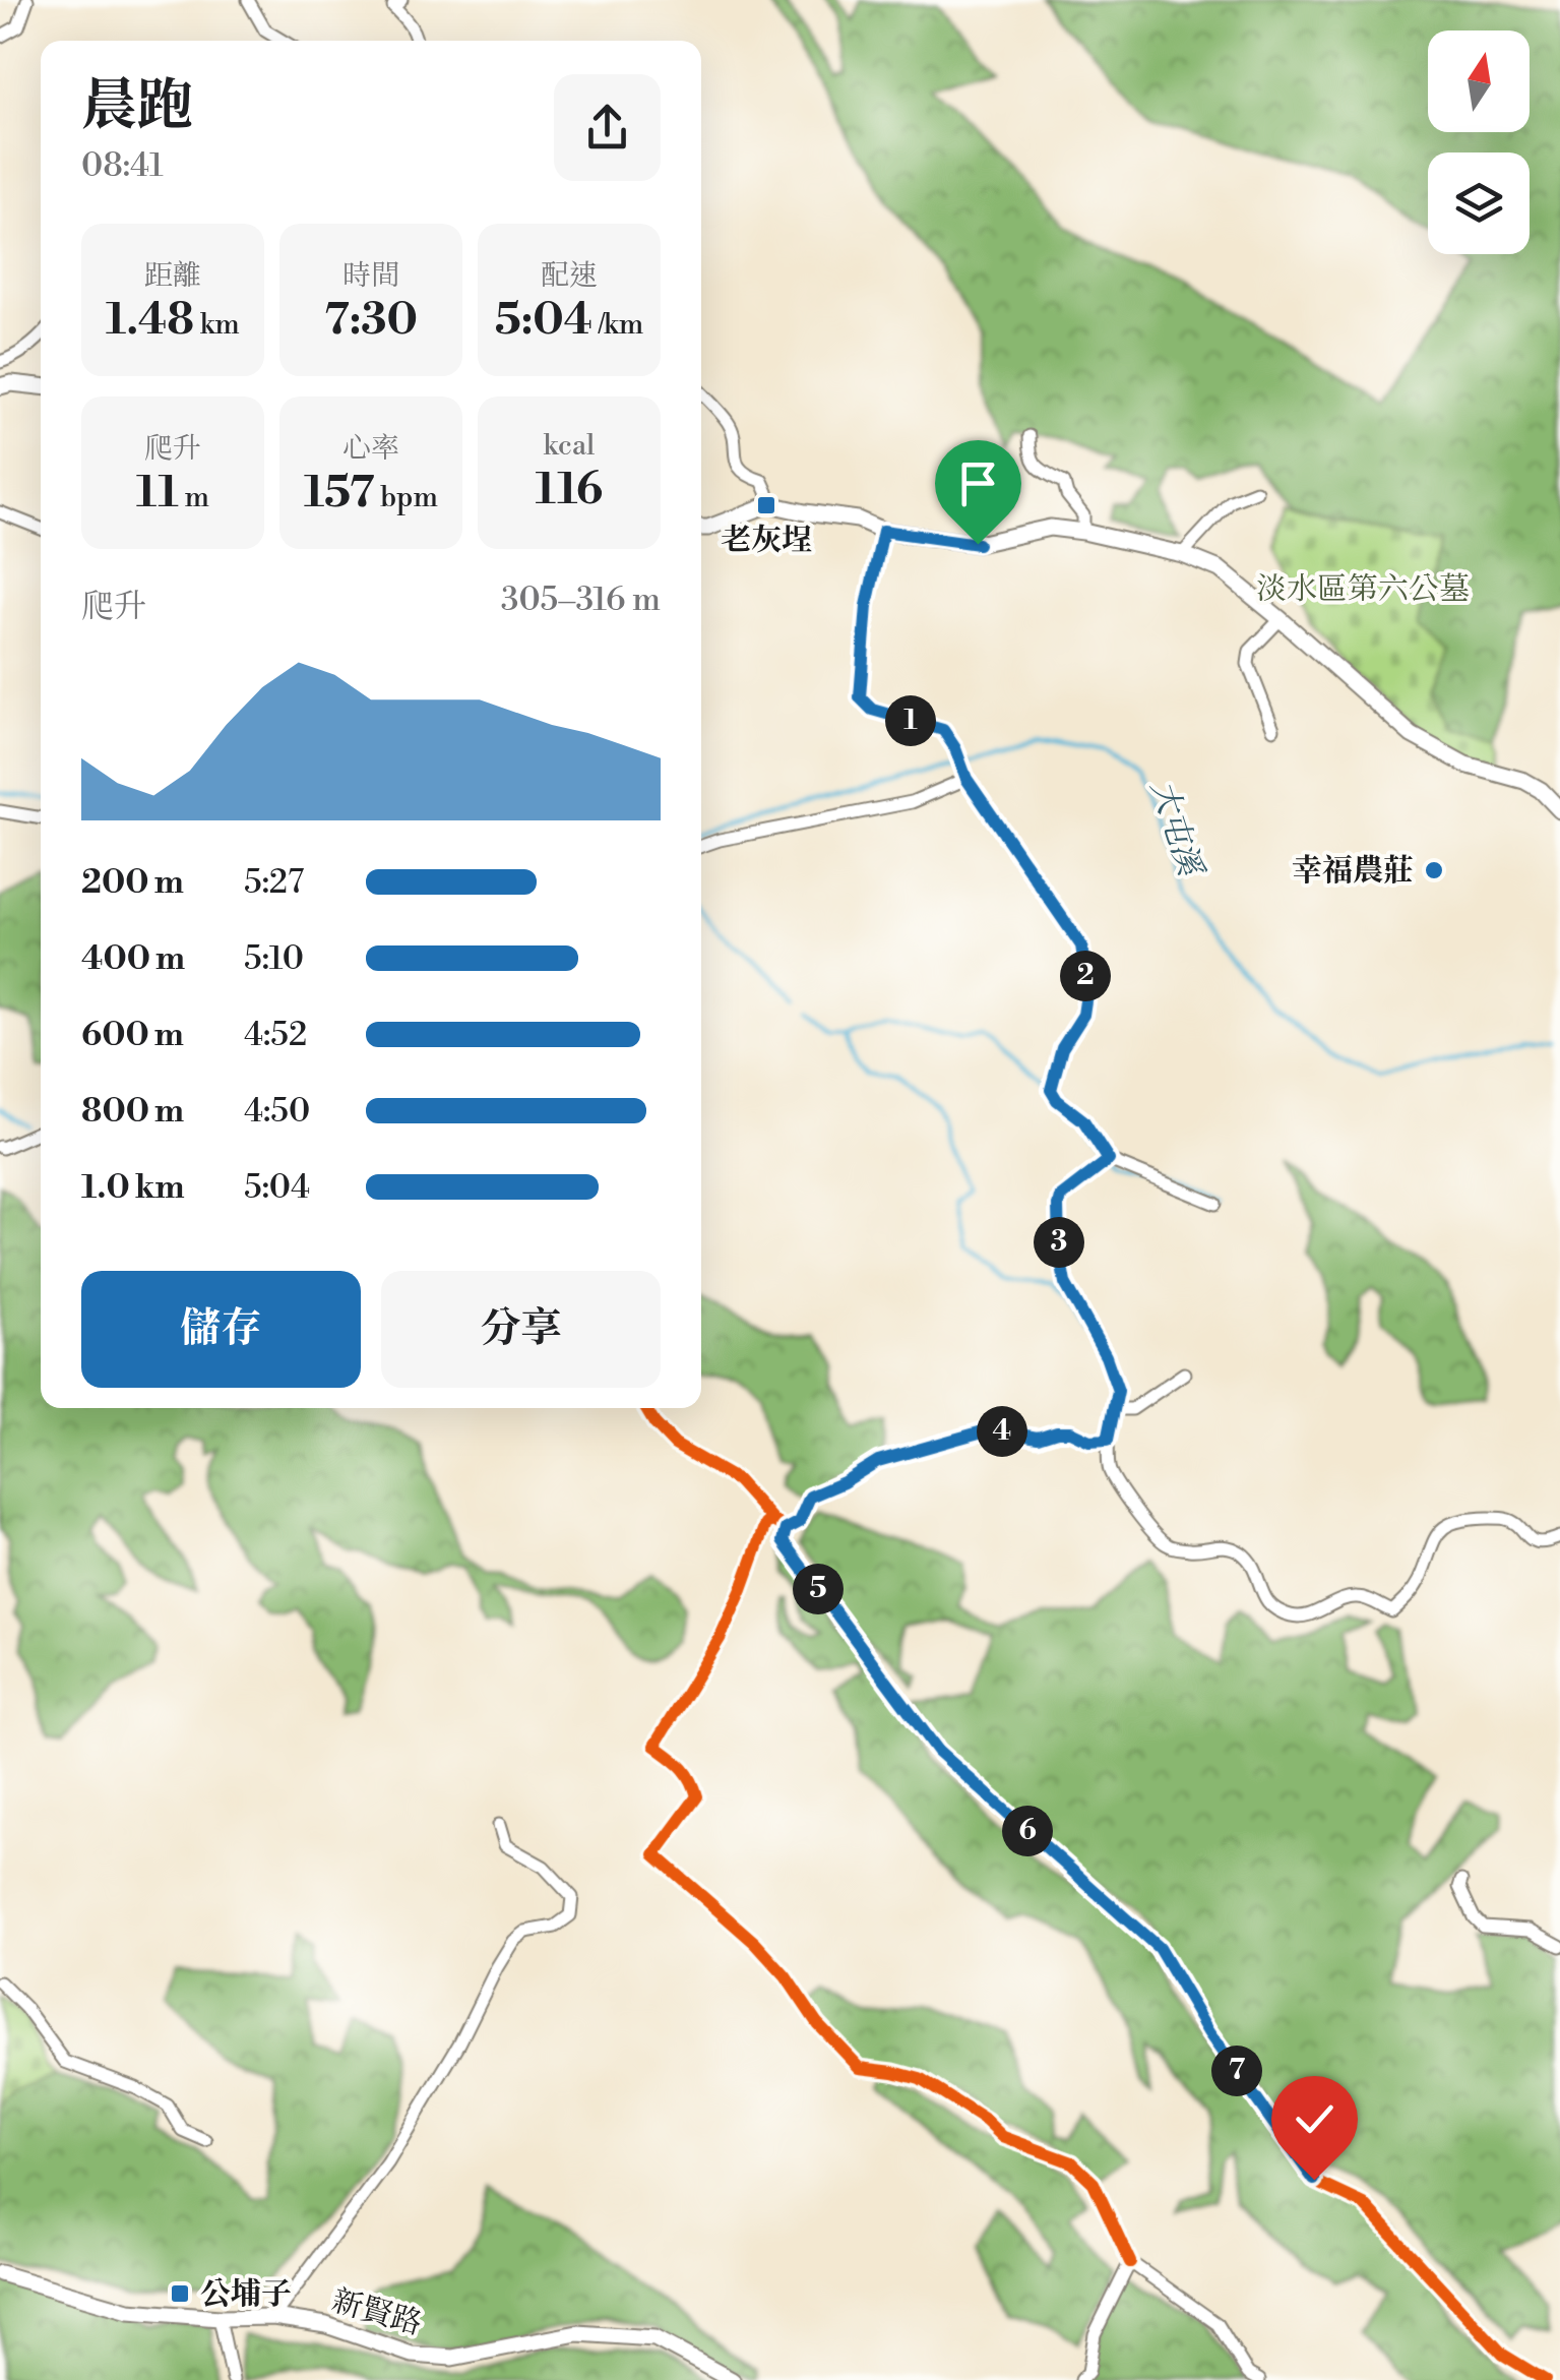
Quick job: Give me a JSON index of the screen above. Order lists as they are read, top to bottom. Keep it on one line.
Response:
{"streets":{"street":["新賢路"]},"water":["大屯溪"],"parks":["淡水區第六公墓"],"places":{"transit":["老灰埕","公埔子"],"other":["幸福農莊"]},"north":"top","page":{"heading":["晨跑","08:41"],"stats":[["距離","1.48 km"],["時間","7:30"],["配速","5:04 /km"],["爬升","11 m"],["心率","157 bpm"],["kcal","116"]],"chart":["爬升","305–316 m"],"pins":["1","2","3","4","5","6","7"],"list":[{"name":"200 m","note":"5:27"},{"name":"400 m","note":"5:10"},{"name":"600 m","note":"4:52"},{"name":"800 m","note":"4:50"},{"name":"1.0 km","note":"5:04"}],"buttons":["儲存","分享"]}}
